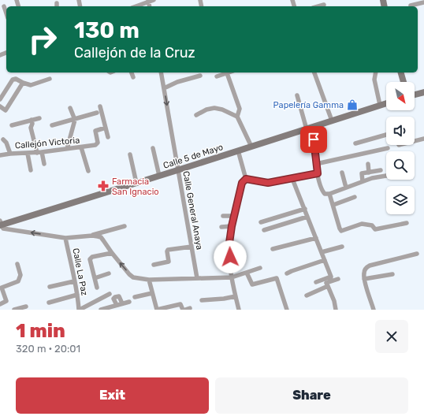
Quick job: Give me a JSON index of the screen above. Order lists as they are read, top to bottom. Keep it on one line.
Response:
{"streets":{"street":["Callejón Victoria","Calle 5 de Mayo","Calle General Anaya","Calle La Paz"]},"crossings":[["Calle 5 de Mayo","Calle General Anaya"]],"places":{"shop":["Papelería Gamma"],"pharmacy":["Farmacia San Ignacio"]},"north":"bottom right","page":{"turn":["130 m","Callejón de la Cruz"],"heading":["1 min","320 m · 20:01"],"buttons":["Exit","Share"]}}
